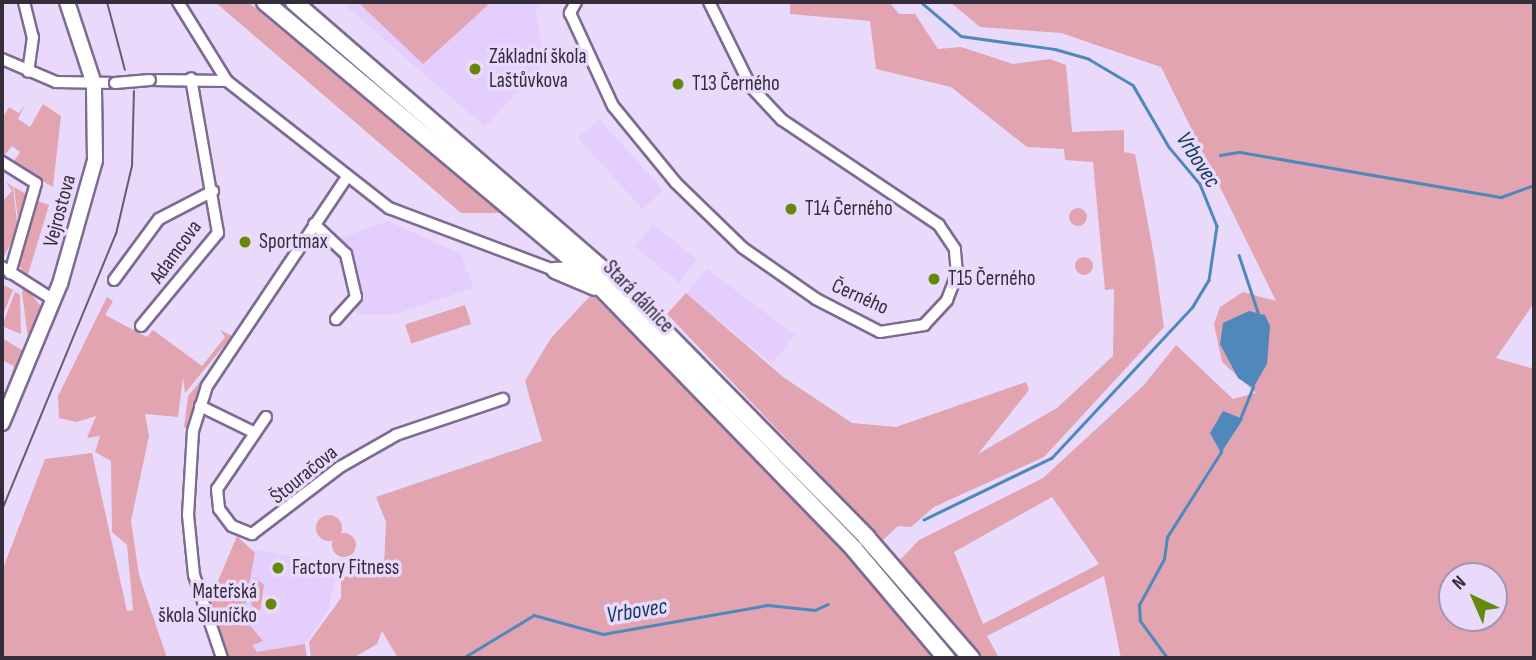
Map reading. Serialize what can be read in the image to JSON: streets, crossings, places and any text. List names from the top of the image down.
{
  "streets": {
    "main road": ["Stará dálnice"],
    "street": [
      "Vejrostova",
      "Adamcova",
      "Černého",
      "Štouračova"
    ]
  },
  "water": ["Vrbovec"],
  "places": [
    "Základní škola Laštůvkova",
    "T13 Černého",
    "T14 Černého",
    "Sportmax",
    "T15 Černého",
    "Factory Fitness",
    "Mateřská škola Sluníčko"
  ],
  "north": "top left"
}
